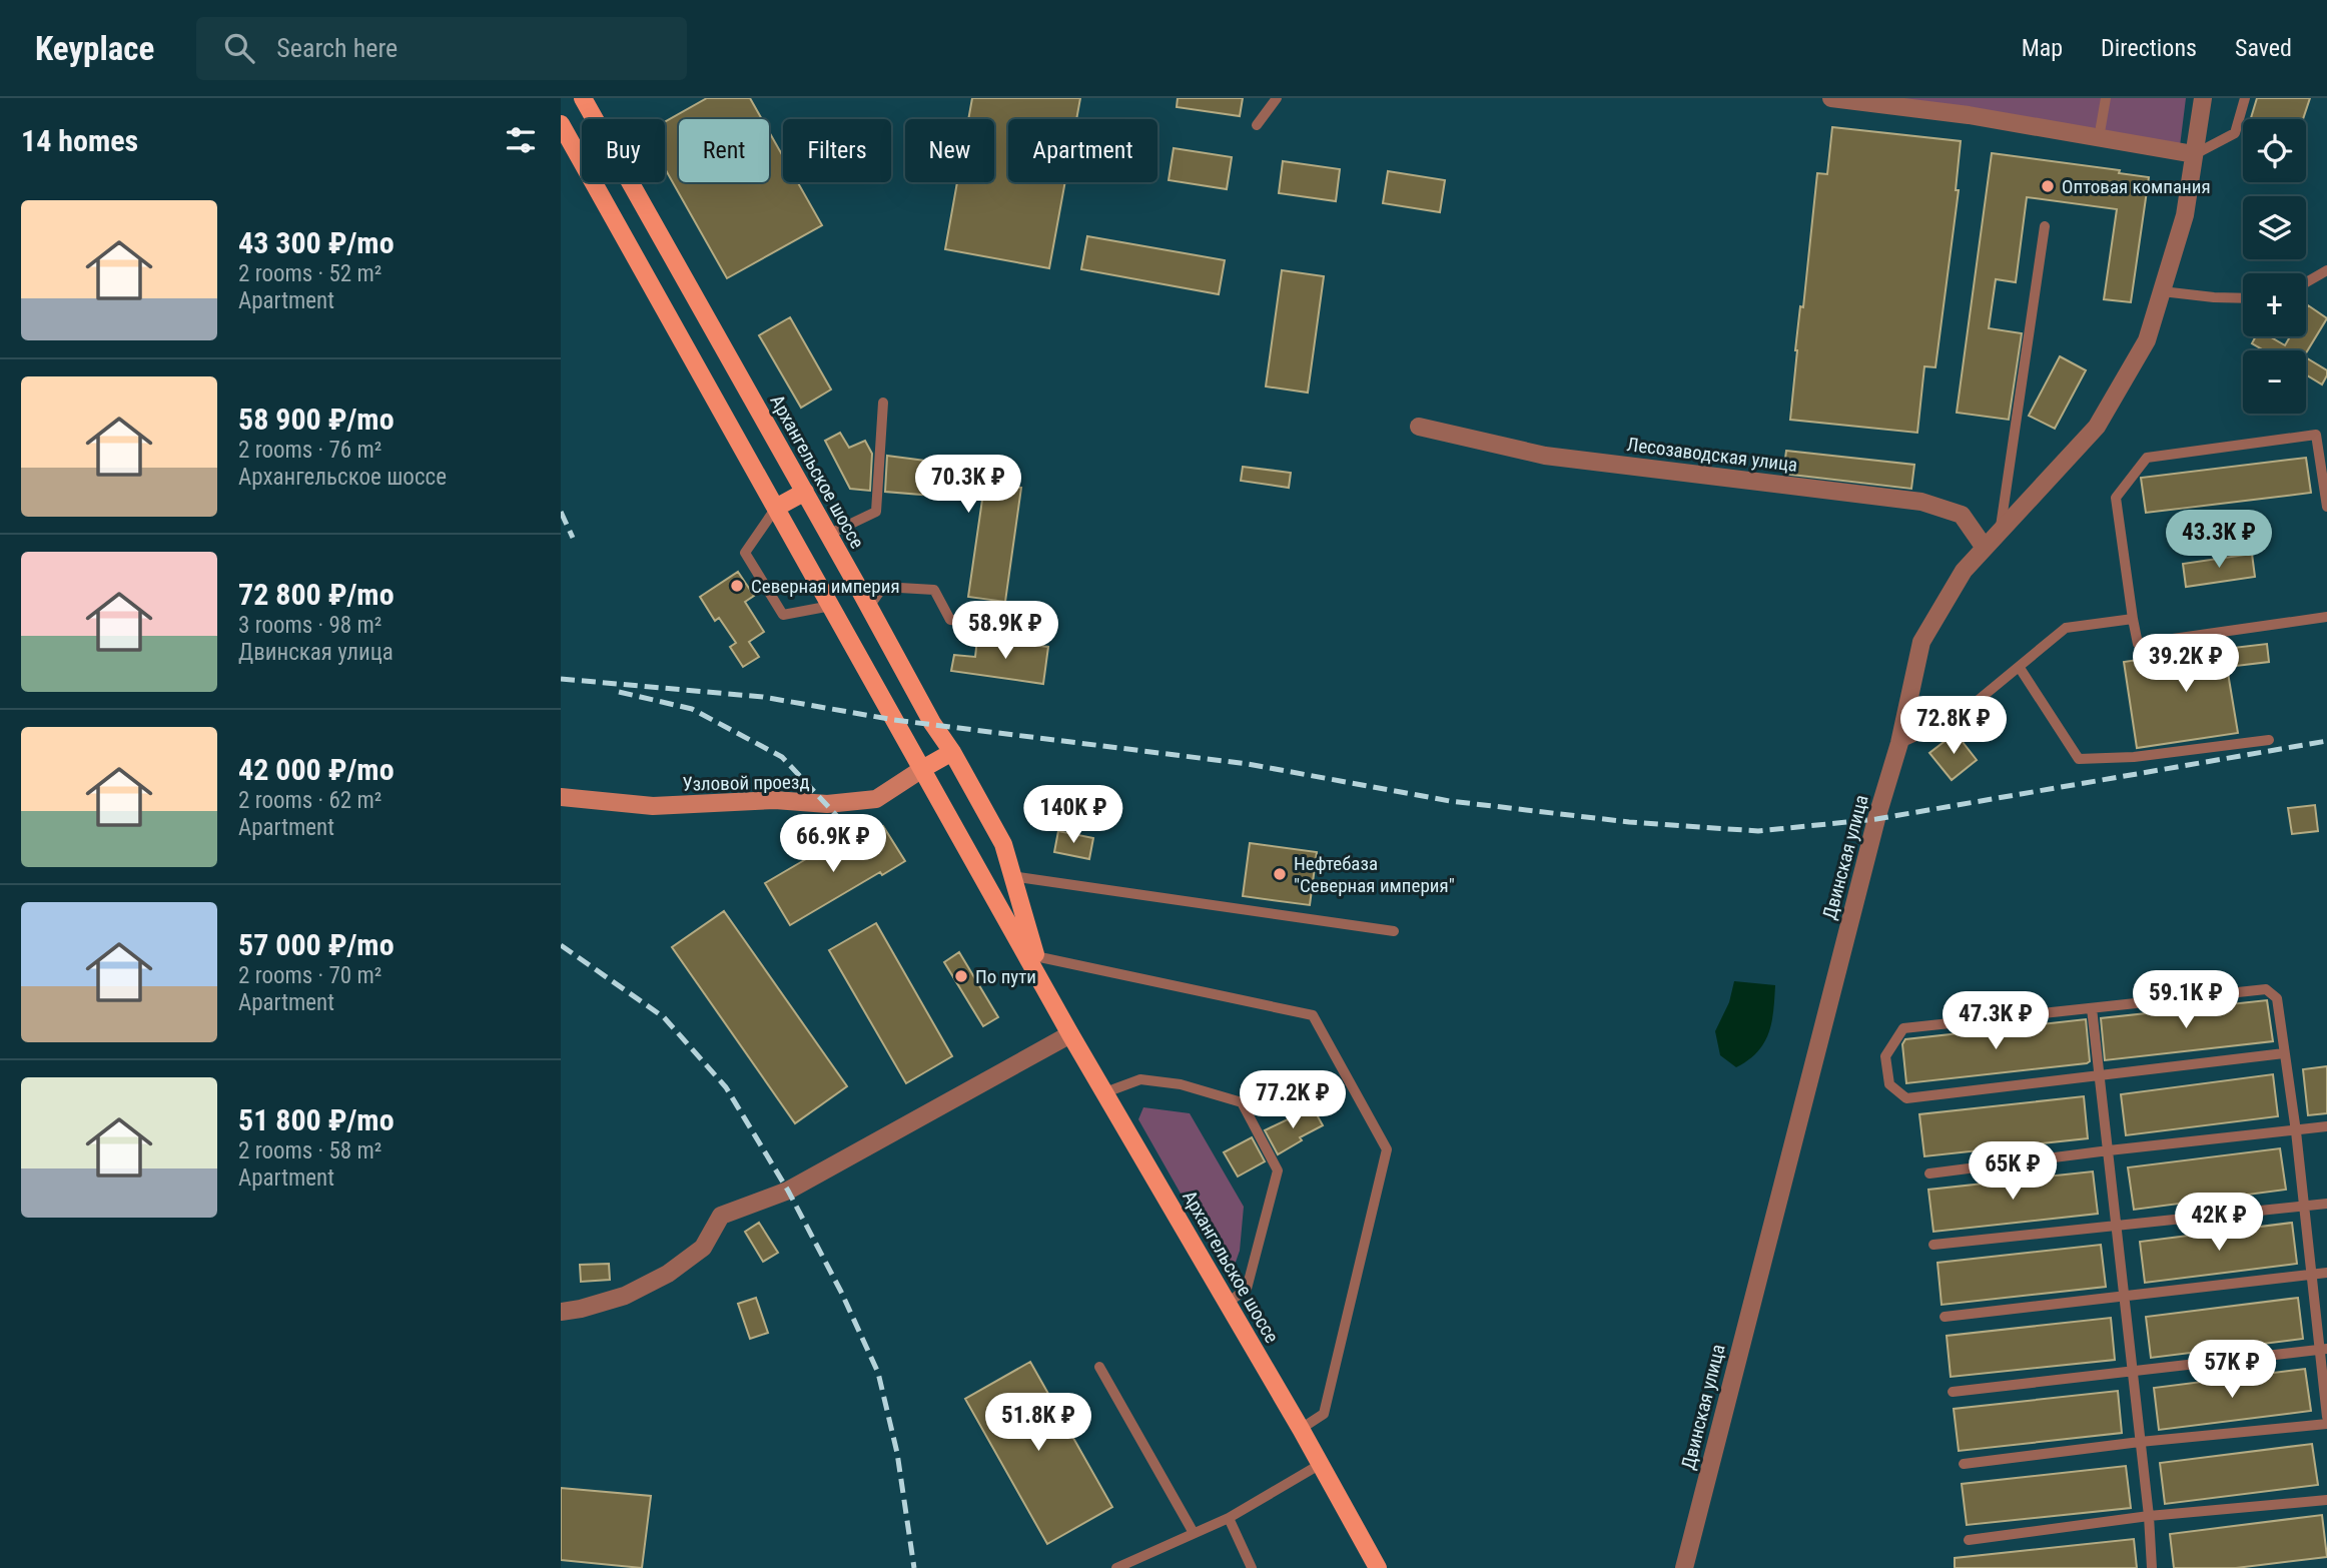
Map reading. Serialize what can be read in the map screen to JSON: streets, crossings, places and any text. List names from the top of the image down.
{
  "streets": {
    "main road": ["Архангельское шоссе"],
    "street": ["Лесозаводская улица", "Узловой проезд", "Двинская улица"]
  },
  "crossings": [
    ["Лесозаводская улица", "Двинская улица"],
    ["Архангельское шоссе", "Узловой проезд"]
  ],
  "places": [
    "Оптовая компания",
    "Северная империя",
    "Нефтебаза \"Северная империя\"",
    "По пути"
  ],
  "page": {
    "header": "Keyplace",
    "search": "Search here",
    "nav": ["Map", "Directions", "Saved"],
    "heading": "14 homes",
    "map_buttons": ["+", "−"],
    "chip": [
      "Buy",
      "Rent",
      "Filters",
      "New",
      "Apartment"
    ],
    "list": [
      {
        "name": "43 300 ₽/mo",
        "note": "2 rooms · 52 m² · Apartment"
      },
      {
        "name": "58 900 ₽/mo",
        "note": "2 rooms · 76 m² · Архангельское шоссе"
      },
      {
        "name": "72 800 ₽/mo",
        "note": "3 rooms · 98 m² · Двинская улица"
      },
      {
        "name": "42 000 ₽/mo",
        "note": "2 rooms · 62 m² · Apartment"
      },
      {
        "name": "57 000 ₽/mo",
        "note": "2 rooms · 70 m² · Apartment"
      },
      {
        "name": "51 800 ₽/mo",
        "note": "2 rooms · 58 m² · Apartment"
      }
    ],
    "price": [
      "70.3K ₽",
      "43.3K ₽",
      "58.9K ₽",
      "39.2K ₽",
      "72.8K ₽",
      "140K ₽",
      "66.9K ₽",
      "59.1K ₽",
      "47.3K ₽",
      "77.2K ₽",
      "65K ₽",
      "42K ₽",
      "57K ₽",
      "51.8K ₽"
    ]
  }
}
